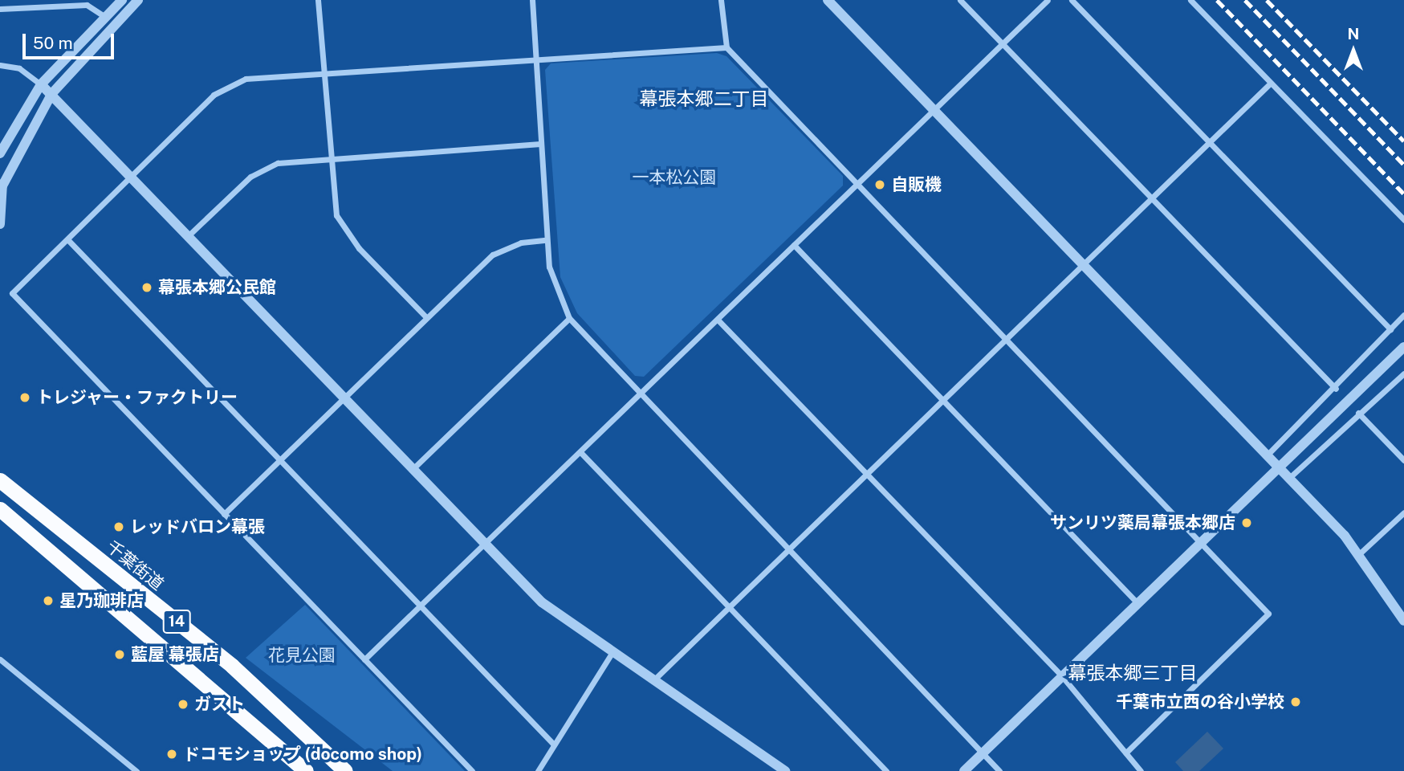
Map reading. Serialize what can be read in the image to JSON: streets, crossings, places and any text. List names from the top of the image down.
{
  "streets": {
    "highway": ["千葉街道", "14"]
  },
  "districts": ["幕張本郷二丁目", "幕張本郷三丁目"],
  "parks": ["一本松公園", "花見公園"],
  "places": [
    "自販機",
    "幕張本郷公民館",
    "トレジャー・ファクトリー",
    "サンリツ薬局幕張本郷店",
    "レッドバロン幕張",
    "星乃珈琲店",
    "藍屋 幕張店",
    "千葉市立西の谷小学校",
    "ガスト",
    "ドコモショップ (docomo shop)"
  ],
  "scale_bar": "50 m",
  "north": "top"
}
